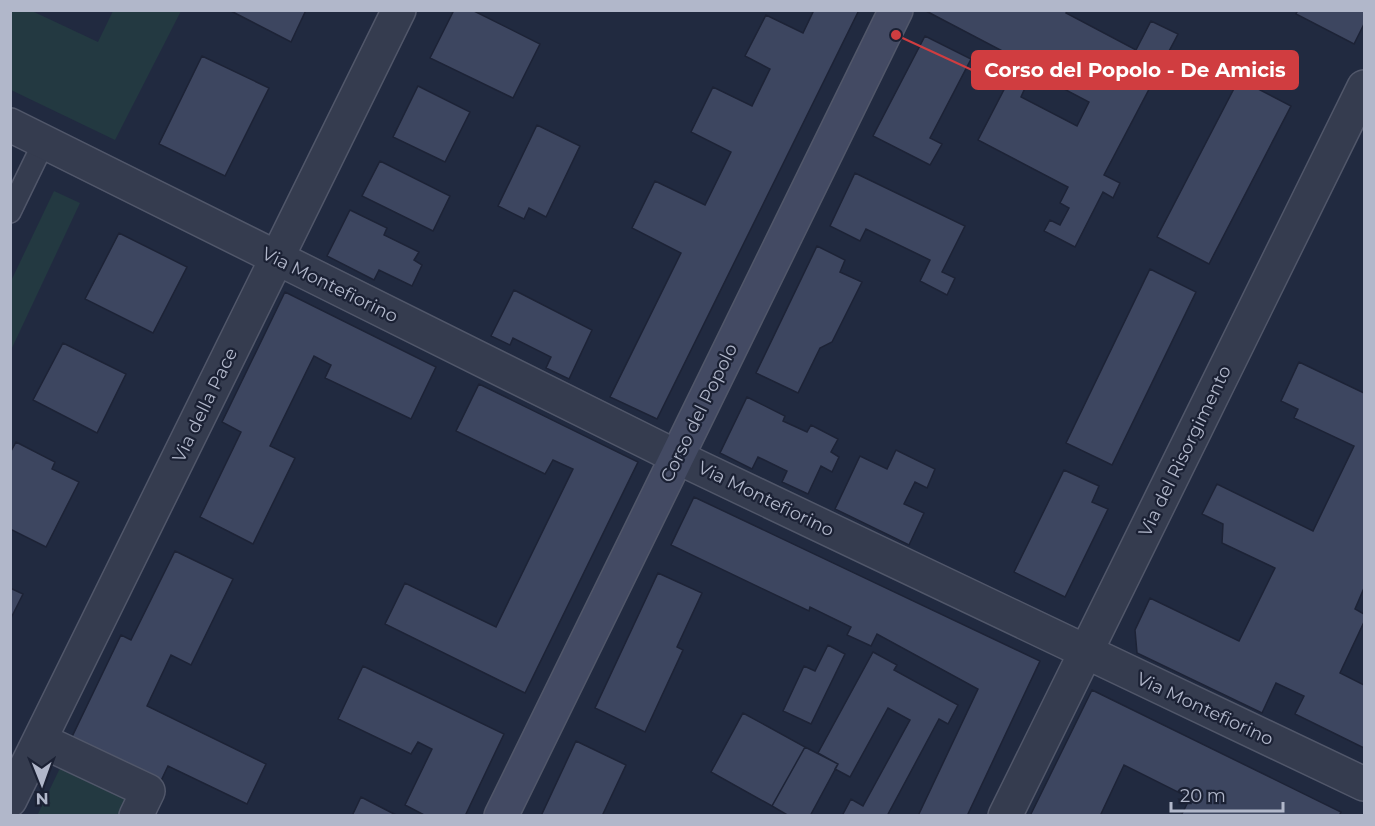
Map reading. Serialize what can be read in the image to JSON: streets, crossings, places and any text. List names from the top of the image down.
{
  "streets": {
    "street": [
      "Via Montefiorino",
      "Via della Pace",
      "Corso del Popolo",
      "Via del Risorgimento"
    ]
  },
  "crossings": [
    ["Via Montefiorino", "Via della Pace"],
    ["Via Montefiorino", "Corso del Popolo"],
    ["Via Montefiorino", "Via del Risorgimento"]
  ],
  "places": ["Corso del Popolo - De Amicis"],
  "scale_bar": "20 m",
  "north": "bottom"
}
